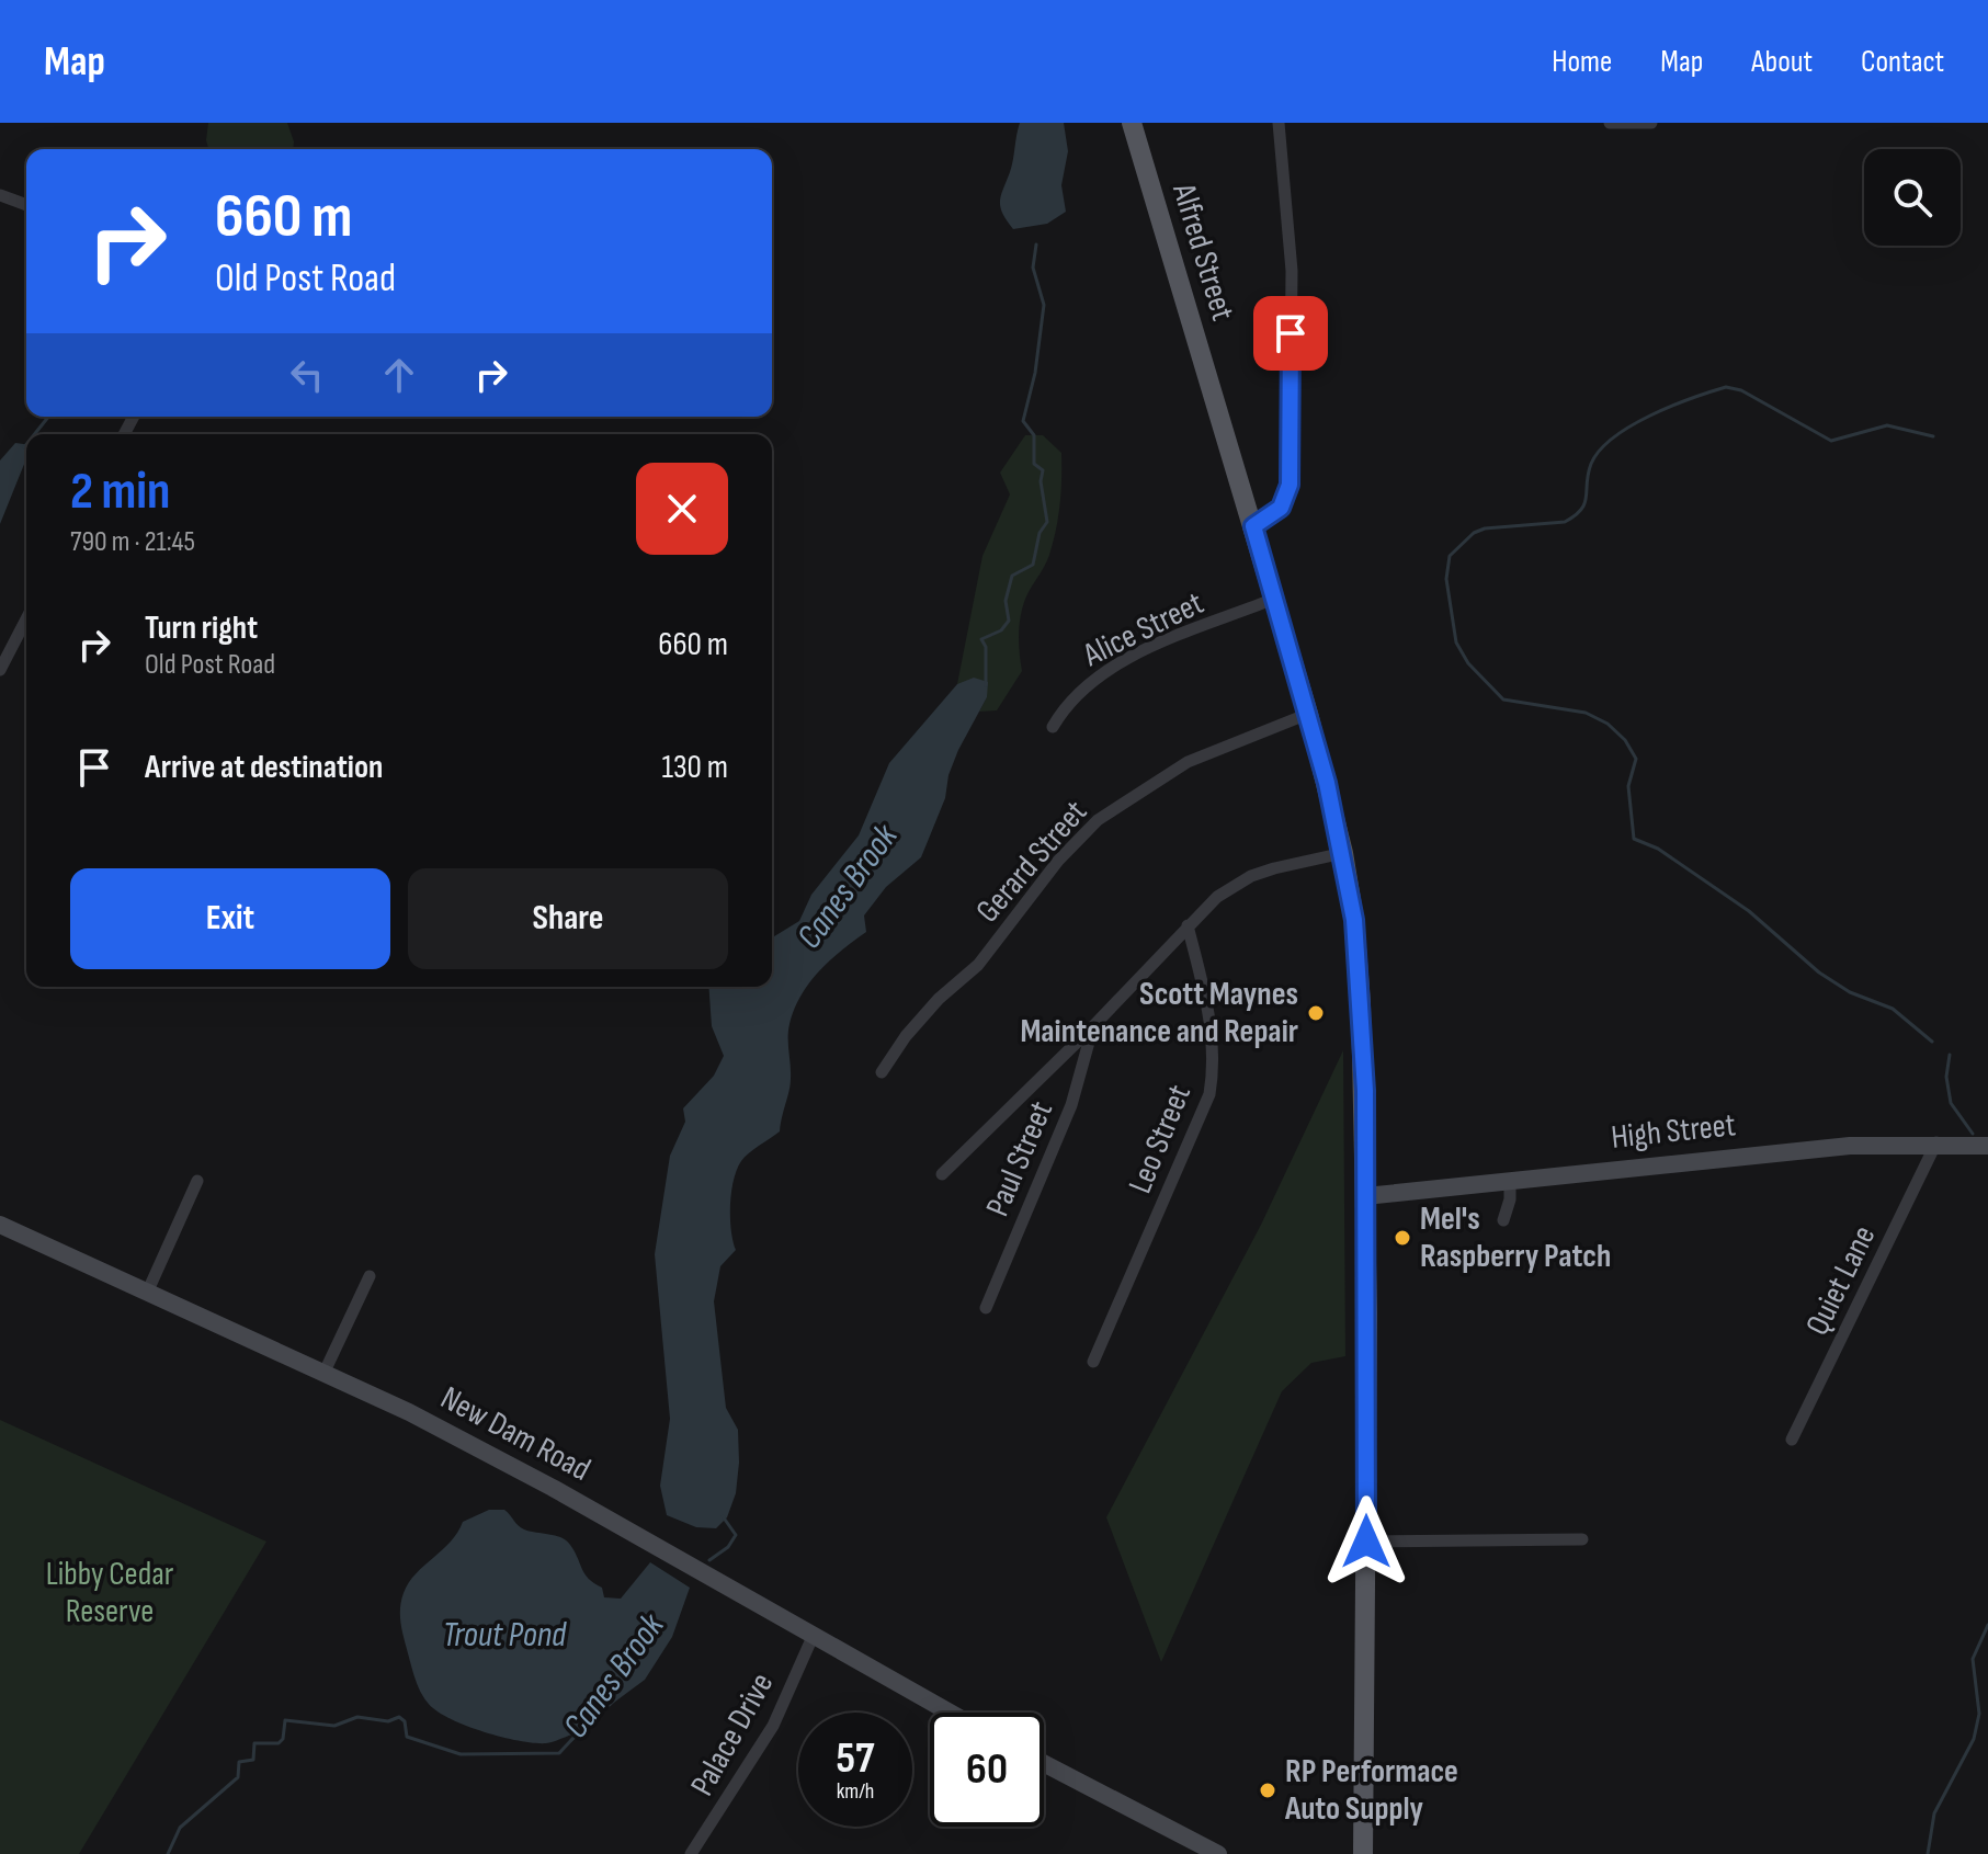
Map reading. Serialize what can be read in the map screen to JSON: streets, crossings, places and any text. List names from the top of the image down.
{
  "streets": {
    "main road": ["Alfred Street"],
    "street": [
      "Alice Street",
      "Gerard Street",
      "High Street",
      "Leo Street",
      "Paul Street",
      "Quiet Lane",
      "New Dam Road",
      "Palace Drive"
    ]
  },
  "crossings": [
    ["Alfred Street", "Alice Street"],
    ["Alfred Street", "Gerard Street"],
    ["Alfred Street", "High Street"],
    ["High Street", "Quiet Lane"],
    ["New Dam Road", "Palace Drive"]
  ],
  "water": ["Canes Brook", "Trout Pond"],
  "parks": ["Libby Cedar Reserve"],
  "places": ["Scott Maynes Maintenance and Repair", "Mel's Raspberry Patch", "RP Performace Auto Supply"],
  "page": {
    "header": "Map",
    "nav": [
      "Home",
      "Map",
      "About",
      "Contact"
    ],
    "turn": ["660 m", "Old Post Road"],
    "heading": ["2 min", "790 m · 21:45"],
    "list": [
      {
        "name": "Turn right",
        "note": "Old Post Road",
        "value": "660 m"
      },
      {
        "name": "Arrive at destination",
        "value": "130 m"
      }
    ],
    "buttons": ["Exit", "Share"],
    "speed": "57 km/h",
    "limit": "60"
  }
}
